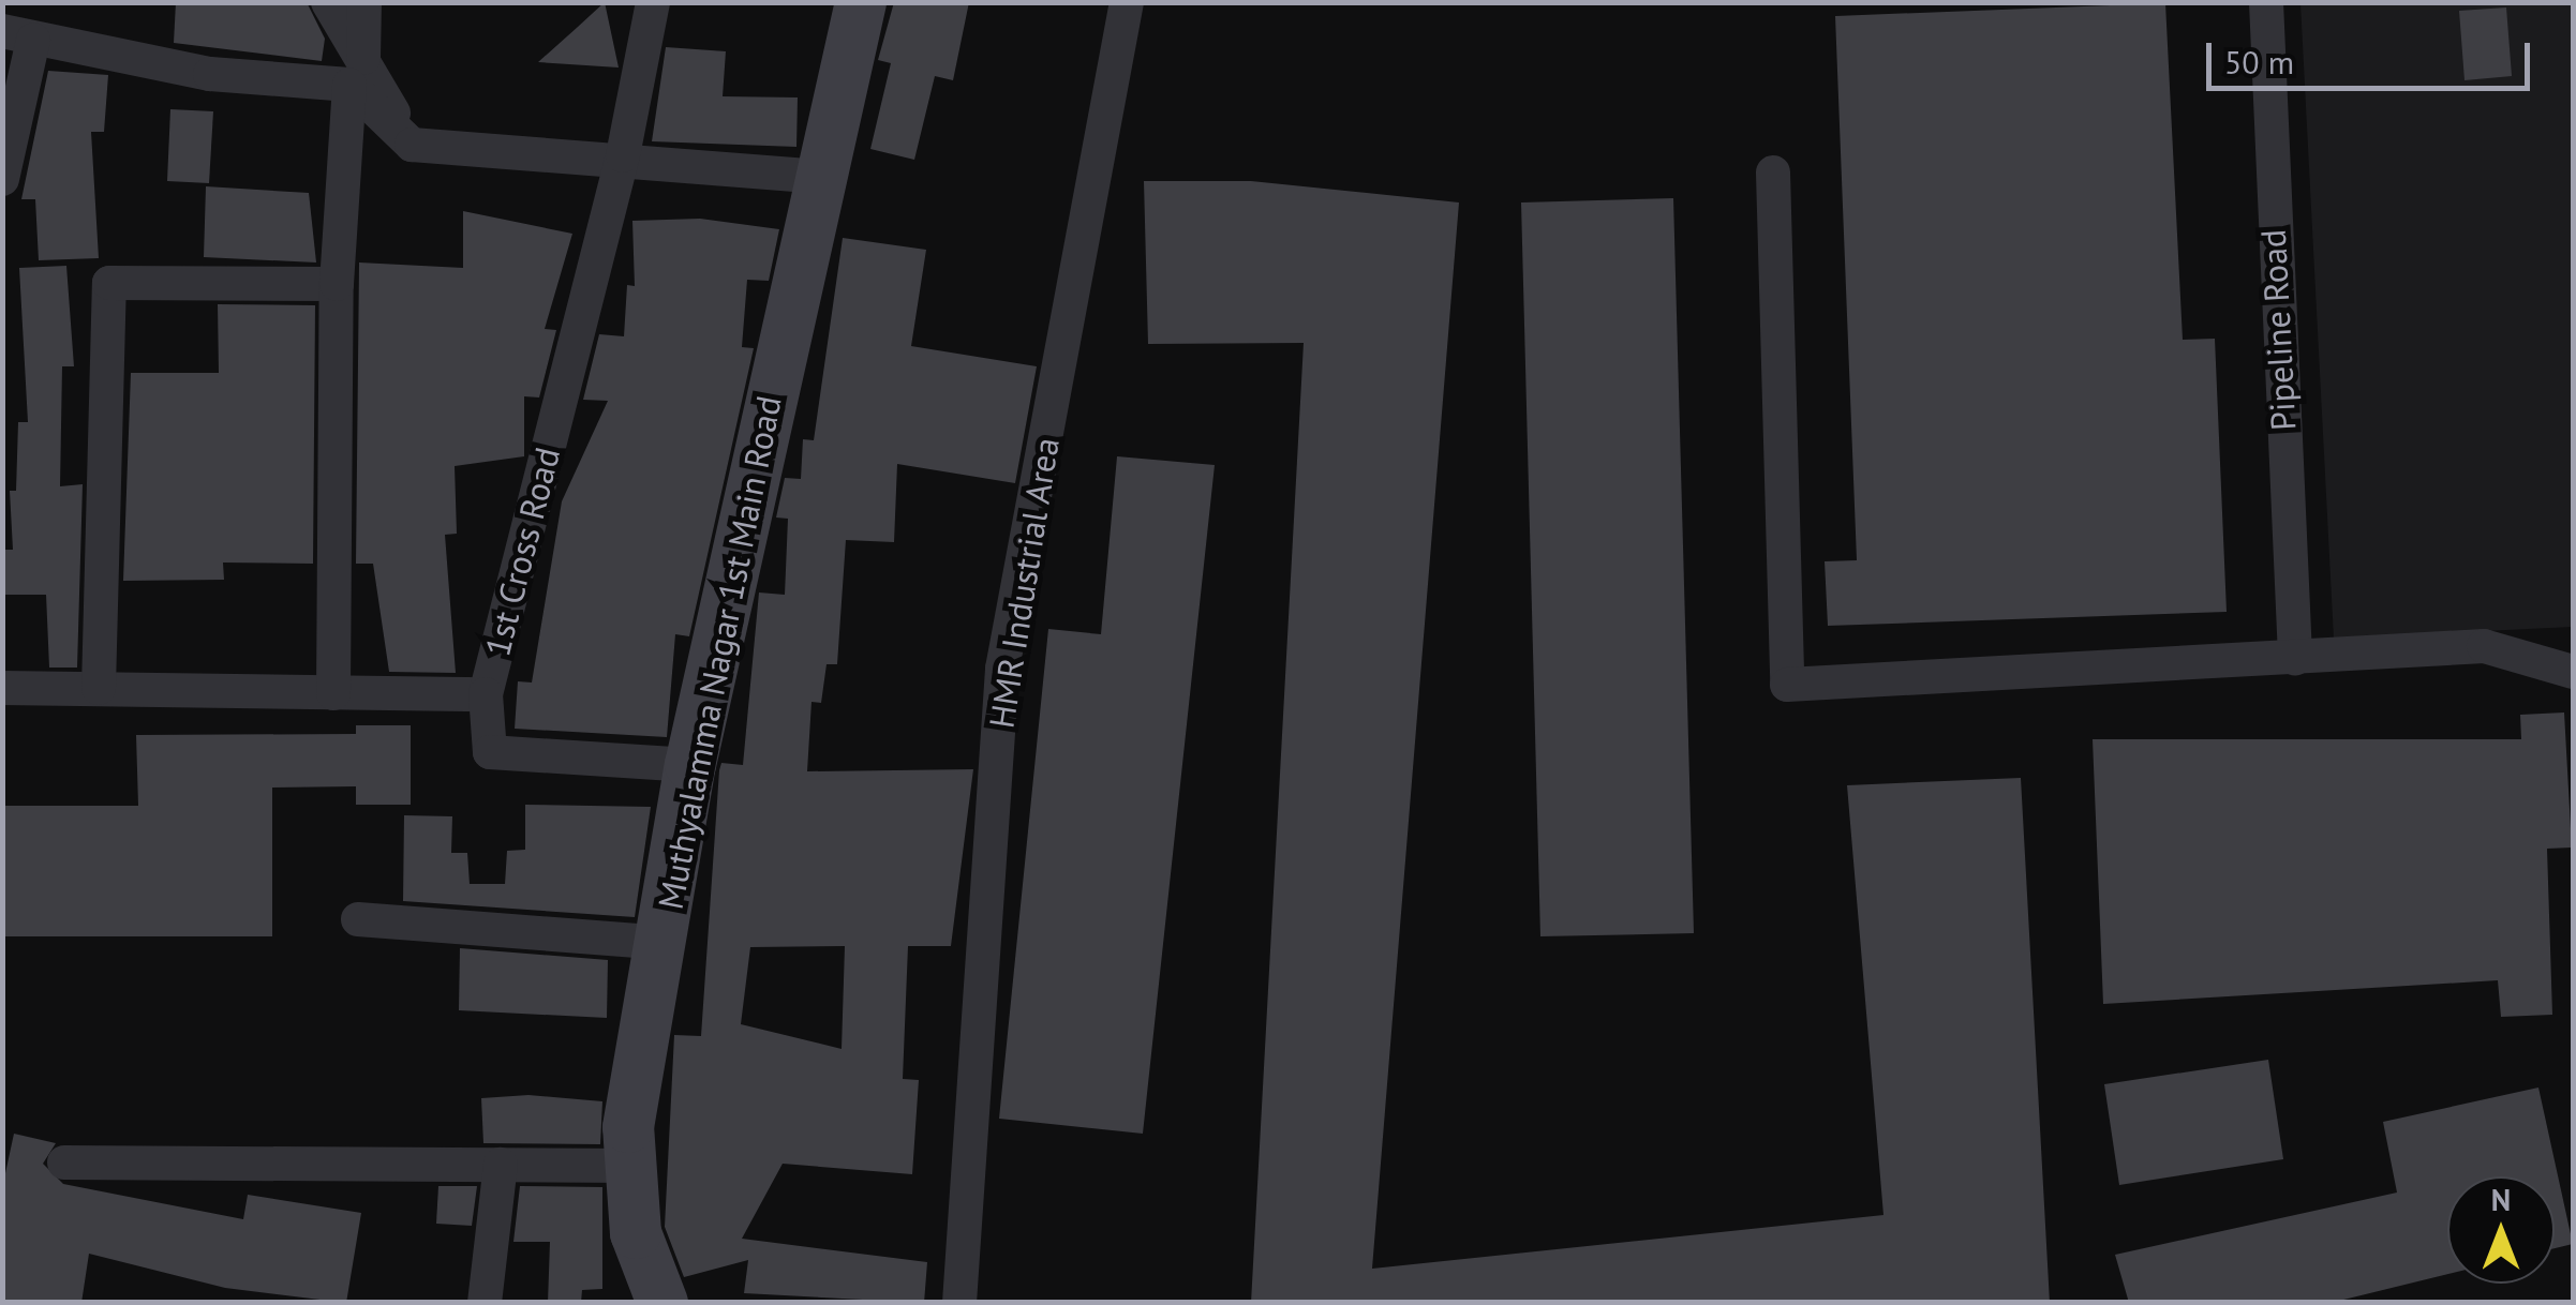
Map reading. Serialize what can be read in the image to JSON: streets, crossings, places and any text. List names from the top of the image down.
{
  "streets": {
    "street": [
      "Pipeline Road",
      "1st Cross Road",
      "HMR Industrial Area",
      "Muthyalamma Nagar 1st Main Road"
    ]
  },
  "scale_bar": "50 m",
  "north": "top"
}
